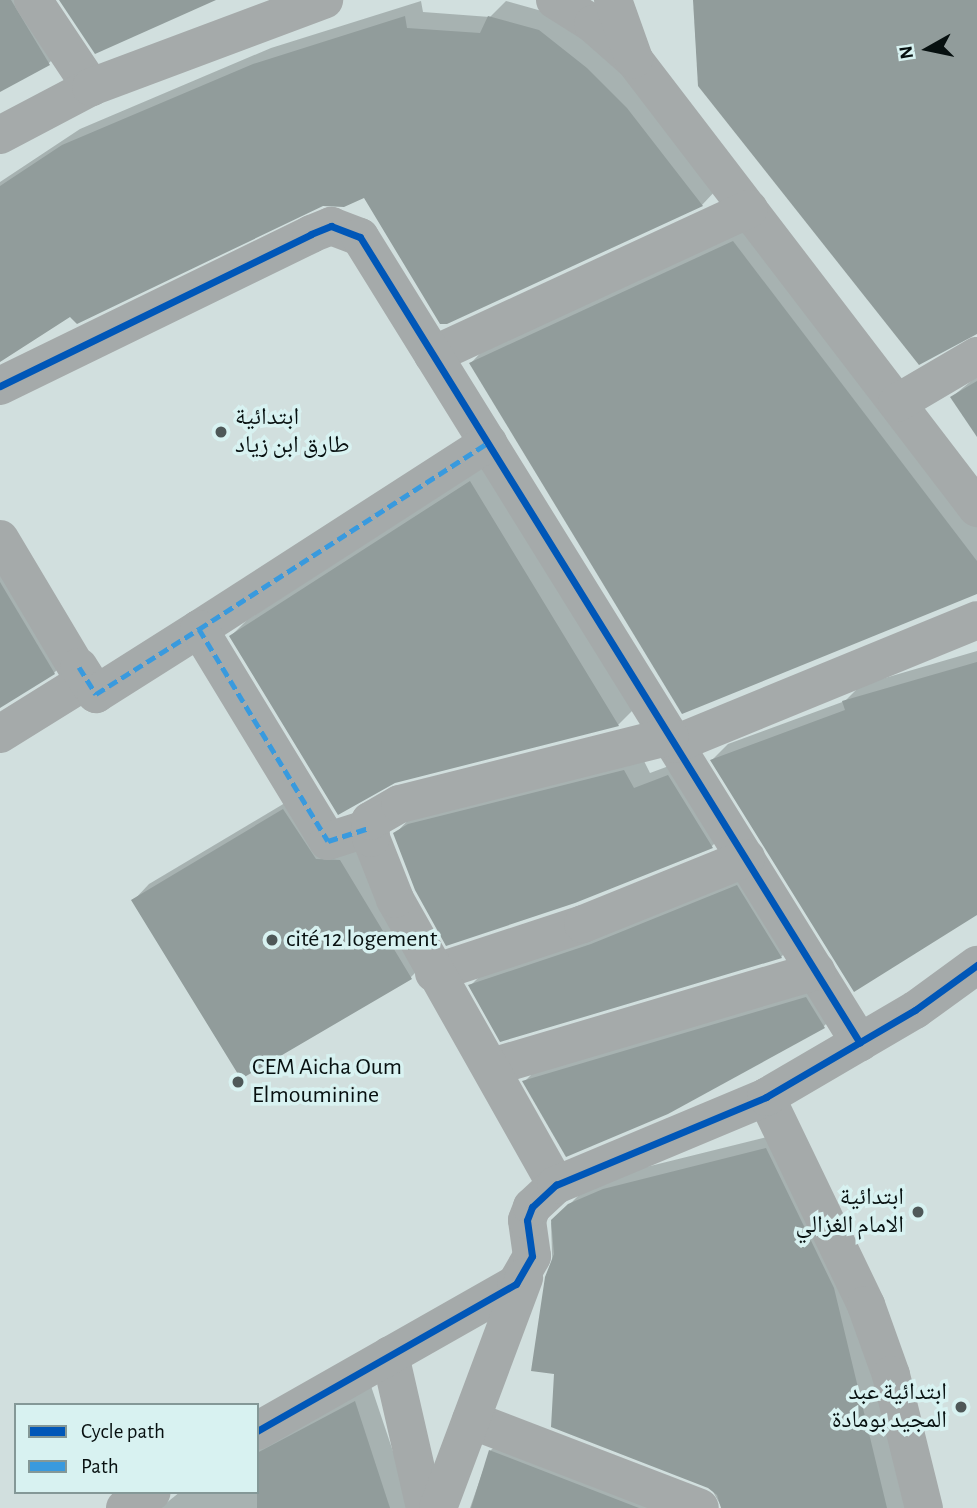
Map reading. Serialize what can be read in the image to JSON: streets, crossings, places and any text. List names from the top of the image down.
{
  "places": [
    "ابتدائية طارق ابن زياد",
    "cité 12 logement",
    "CEM Aicha Oum Elmouminine",
    "ابتدائية الامام الغزالي",
    "ابتدائية عبد المجيد بومادة"
  ],
  "legend": ["Cycle path", "Path"],
  "north": "left"
}
